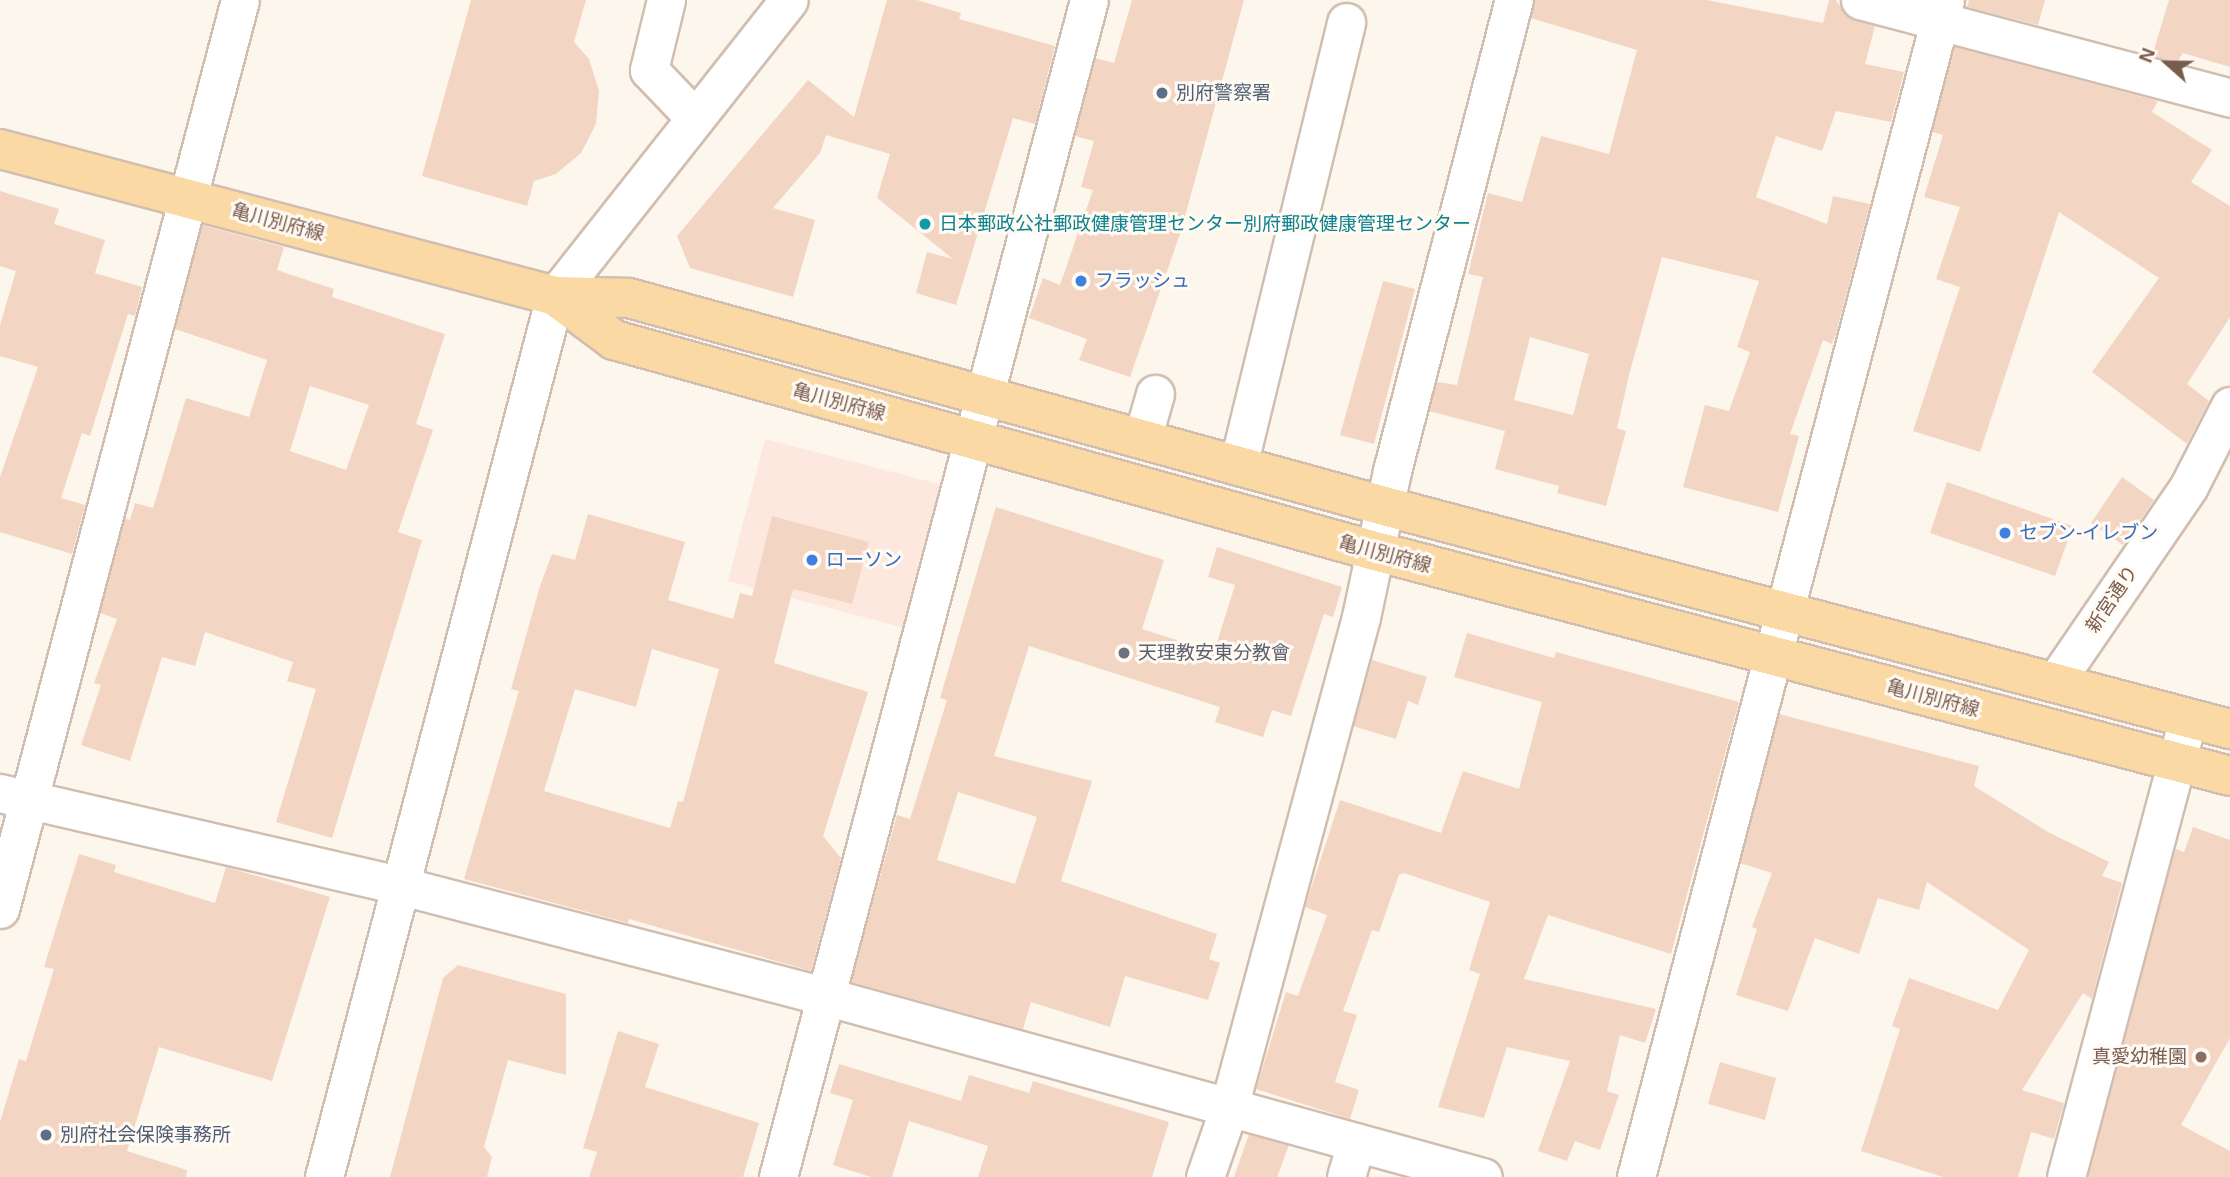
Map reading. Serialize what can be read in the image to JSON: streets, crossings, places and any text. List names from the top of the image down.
{
  "streets": {
    "main road": ["亀川別府線"],
    "street": ["新宮通り"]
  },
  "crossings": [
    ["亀川別府線", "新宮通り"]
  ],
  "places": [
    "別府警察署",
    "日本郵政公社郵政健康管理センター別府郵政健康管理センター",
    "フラッシュ",
    "セブン-イレブン",
    "ローソン",
    "天理教安東分教會",
    "真愛幼稚園",
    "別府社会保険事務所"
  ],
  "north": "left"
}
